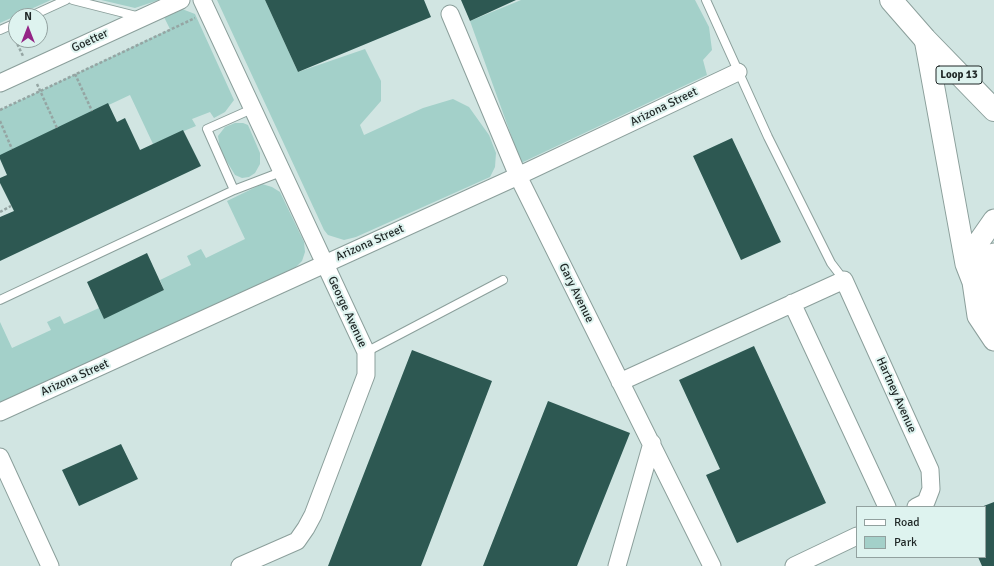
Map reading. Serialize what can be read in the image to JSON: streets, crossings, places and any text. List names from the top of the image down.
{
  "streets": {
    "main road": ["Loop 13"],
    "street": [
      "Goetter",
      "Arizona Street",
      "Gary Avenue",
      "George Avenue",
      "Hartney Avenue"
    ]
  },
  "crossings": [
    ["Arizona Street", "Gary Avenue"],
    ["Arizona Street", "George Avenue"]
  ],
  "legend": ["Road", "Park"],
  "north": "top"
}
